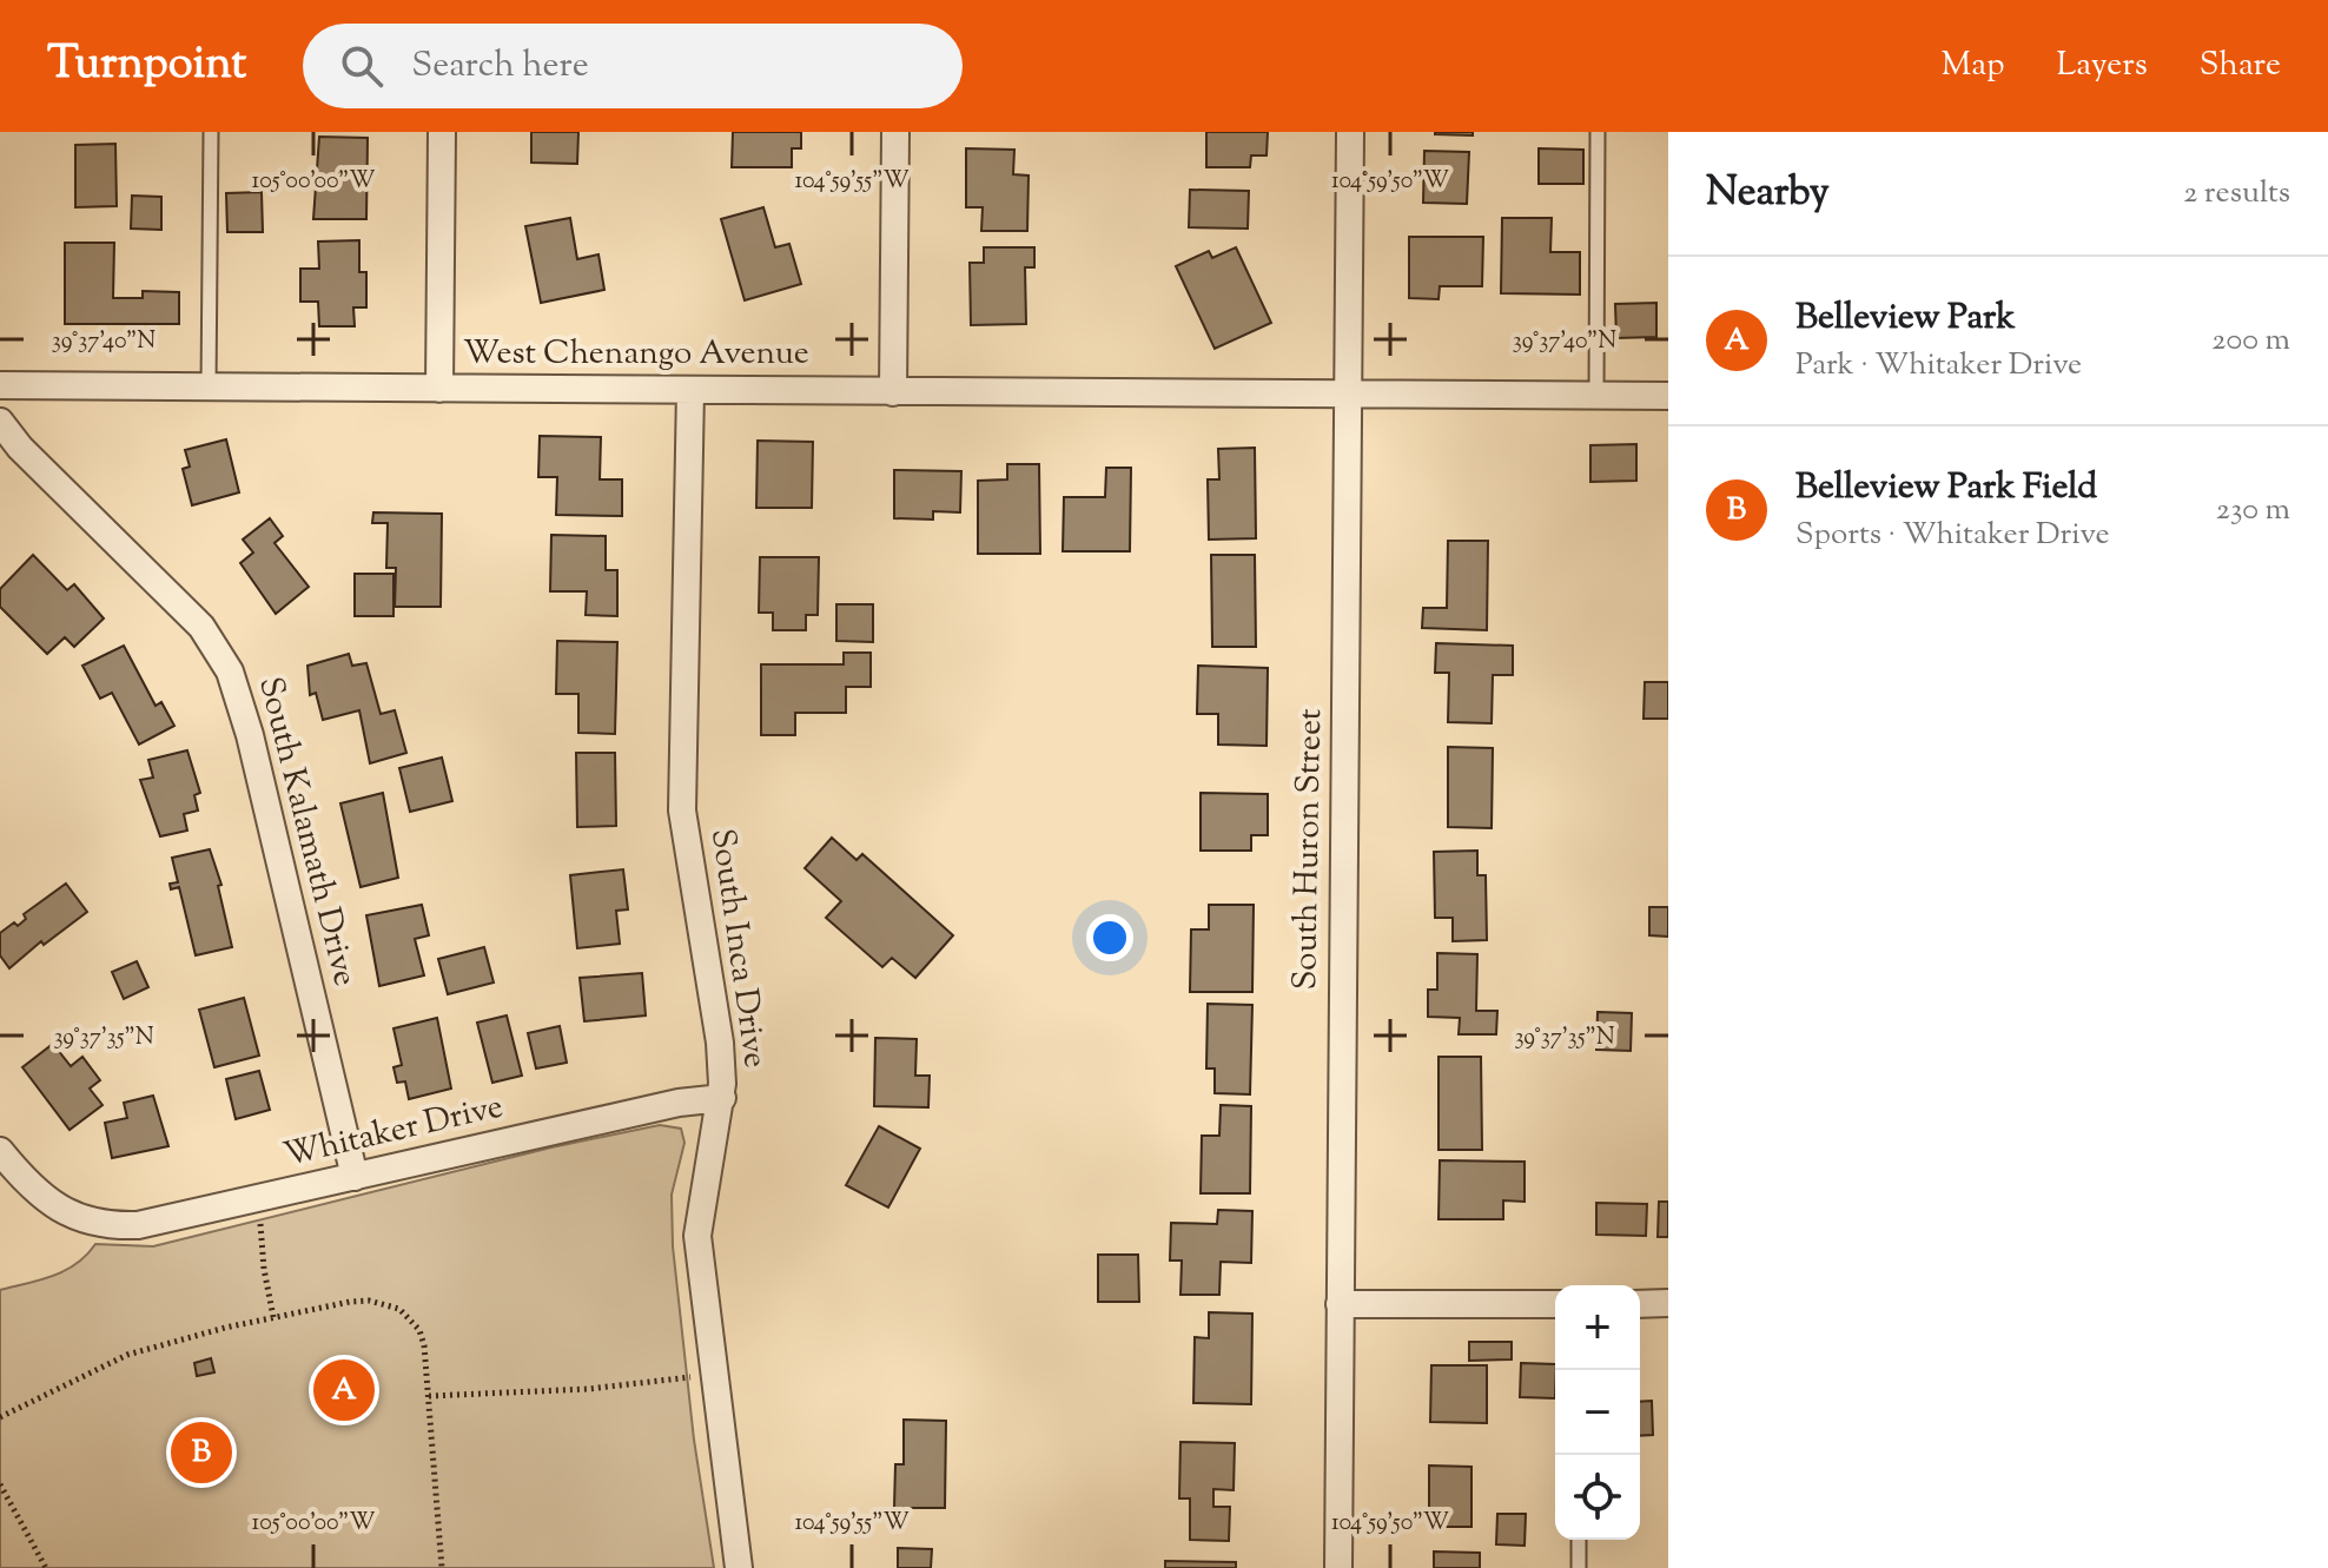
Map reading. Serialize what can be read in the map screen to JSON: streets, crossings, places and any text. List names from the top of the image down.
{
  "streets": {
    "street": [
      "West Chenango Avenue",
      "South Kalamath Drive",
      "South Huron Street",
      "South Inca Drive",
      "Whitaker Drive"
    ]
  },
  "crossings": [
    ["West Chenango Avenue", "South Huron Street"],
    ["West Chenango Avenue", "South Inca Drive"],
    ["South Kalamath Drive", "Whitaker Drive"],
    ["South Inca Drive", "Whitaker Drive"]
  ],
  "page": {
    "header": "Turnpoint",
    "search": "Search here",
    "nav": ["Map", "Layers", "Share"],
    "heading": ["Nearby", "2 results"],
    "list": [
      {
        "mark": "A",
        "name": "Belleview Park",
        "note": "Park · Whitaker Drive",
        "value": "200 m"
      },
      {
        "mark": "B",
        "name": "Belleview Park Field",
        "note": "Sports · Whitaker Drive",
        "value": "230 m"
      }
    ],
    "map_buttons": ["+", "−"],
    "pins": ["A", "B"]
  },
  "coordinates": [
    "105°00'00\"W",
    "104°59'55\"W",
    "104°59'50\"W",
    "39°37'40\"N",
    "39°37'35\"N"
  ]
}
